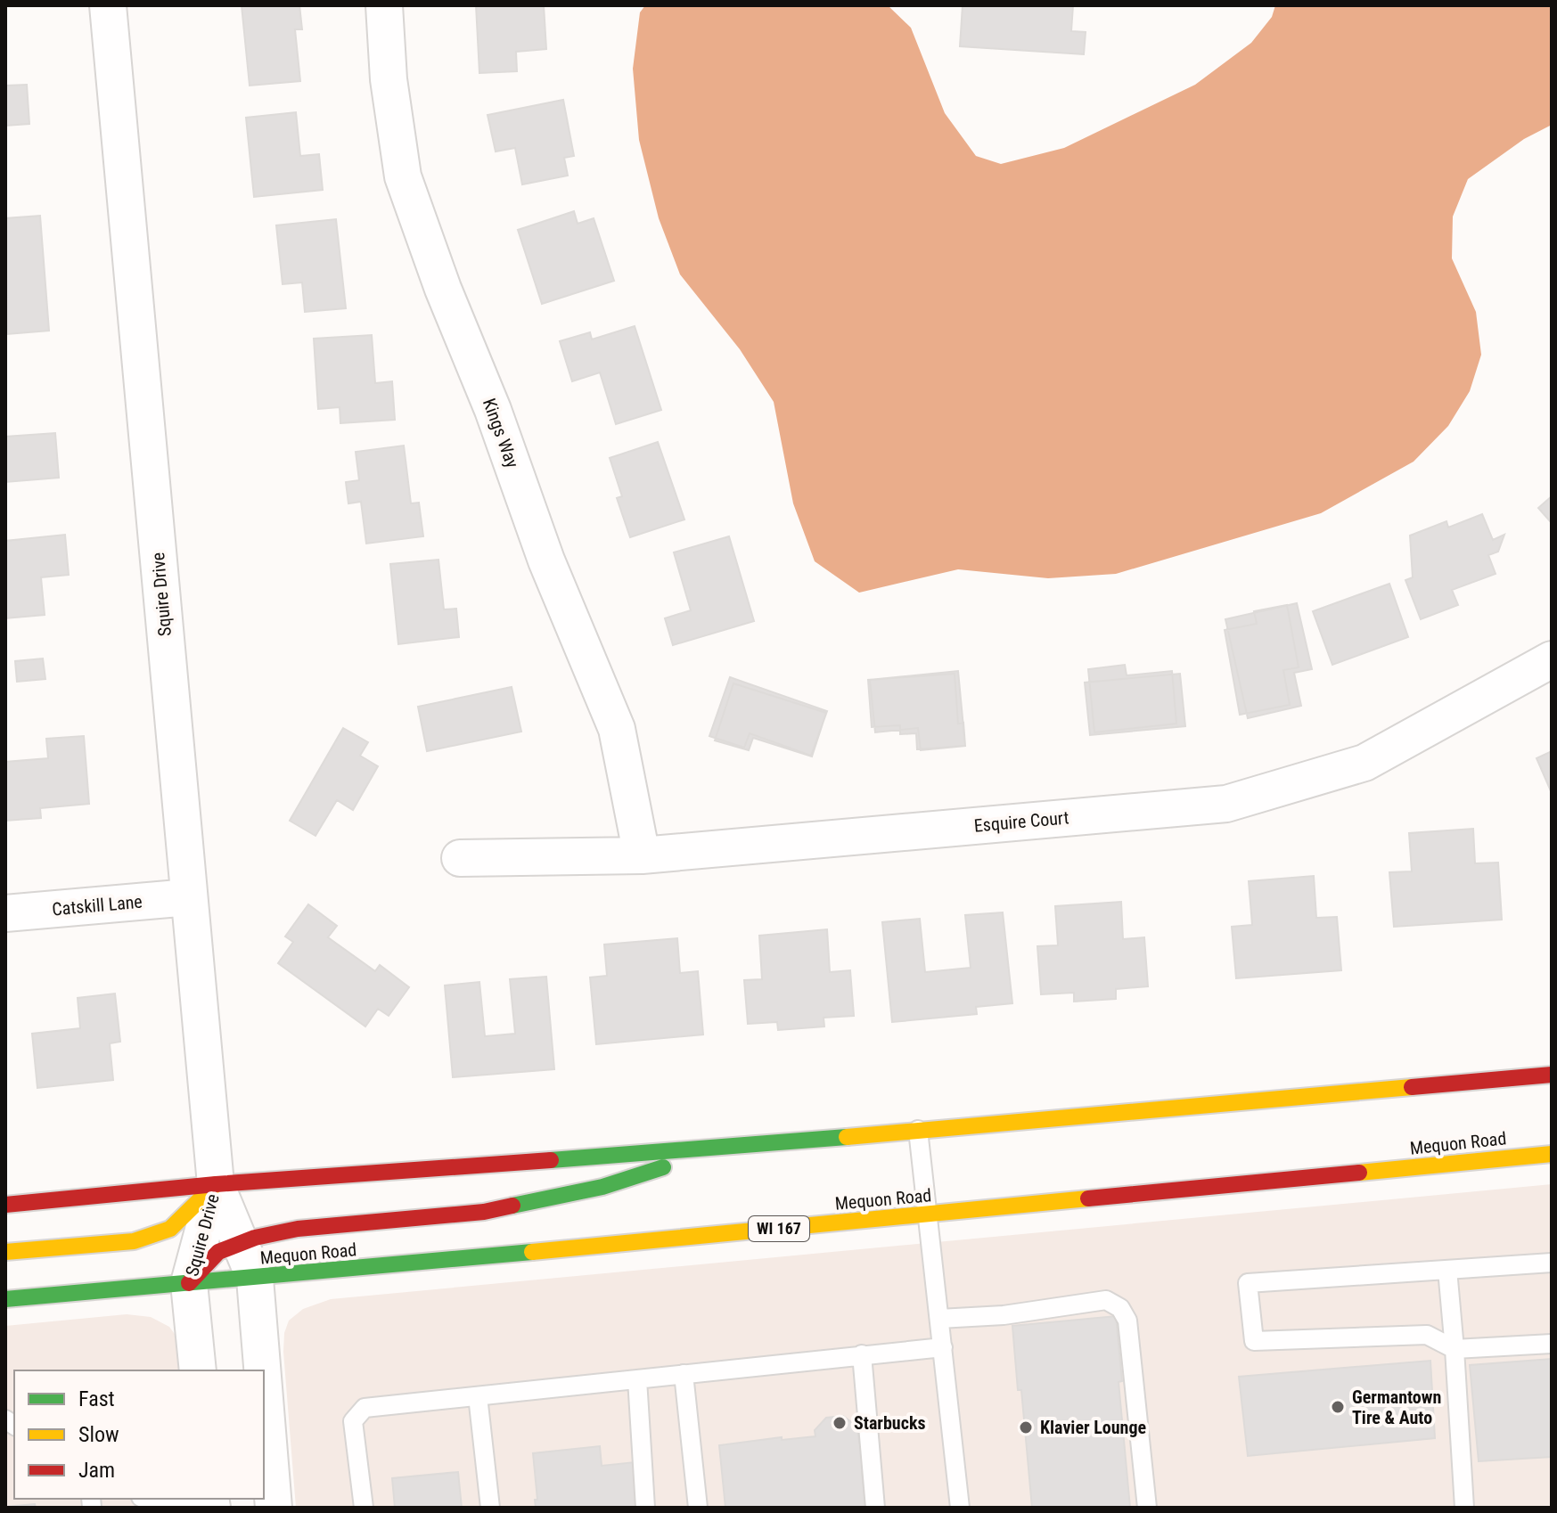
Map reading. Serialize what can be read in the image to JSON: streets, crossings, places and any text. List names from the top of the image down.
{
  "streets": {
    "main road": ["Mequon Road", "WI 167"],
    "street": [
      "Kings Way",
      "Squire Drive",
      "Esquire Court",
      "Catskill Lane"
    ]
  },
  "crossings": [
    ["Kings Way", "Esquire Court"],
    ["Squire Drive", "Catskill Lane"],
    ["Squire Drive", "Mequon Road"]
  ],
  "places": ["Germantown Tire & Auto", "Starbucks", "Klavier Lounge"],
  "legend": ["Fast", "Slow", "Jam"]
}
